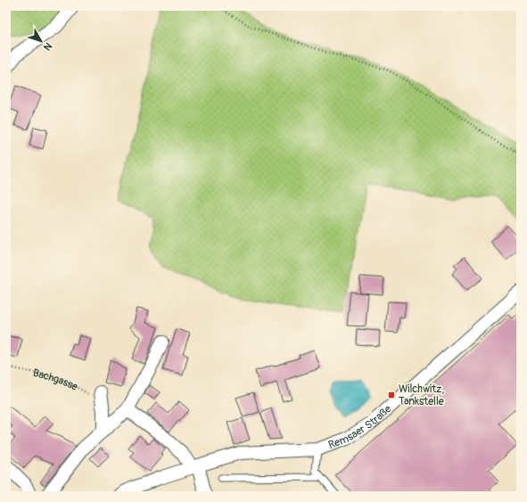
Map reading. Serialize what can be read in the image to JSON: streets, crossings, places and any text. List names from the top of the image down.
{
  "streets": {
    "street": ["Remsaer Straße"],
    "path": ["Bachgasse"]
  },
  "places": {
    "transit": ["Wilchwitz, Tankstelle"]
  },
  "north": "bottom right"
}
